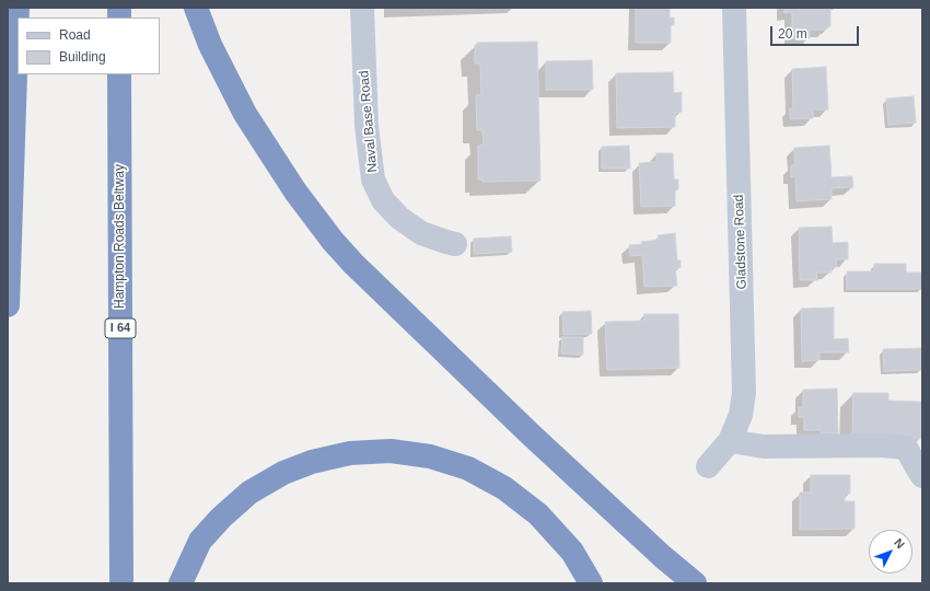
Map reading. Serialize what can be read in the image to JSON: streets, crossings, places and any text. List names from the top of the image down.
{
  "streets": {
    "highway": ["Hampton Roads Beltway", "I 64"],
    "street": ["Naval Base Road", "Gladstone Road"]
  },
  "legend": ["Road", "Building"],
  "scale_bar": "20 m",
  "north": "top right"
}
